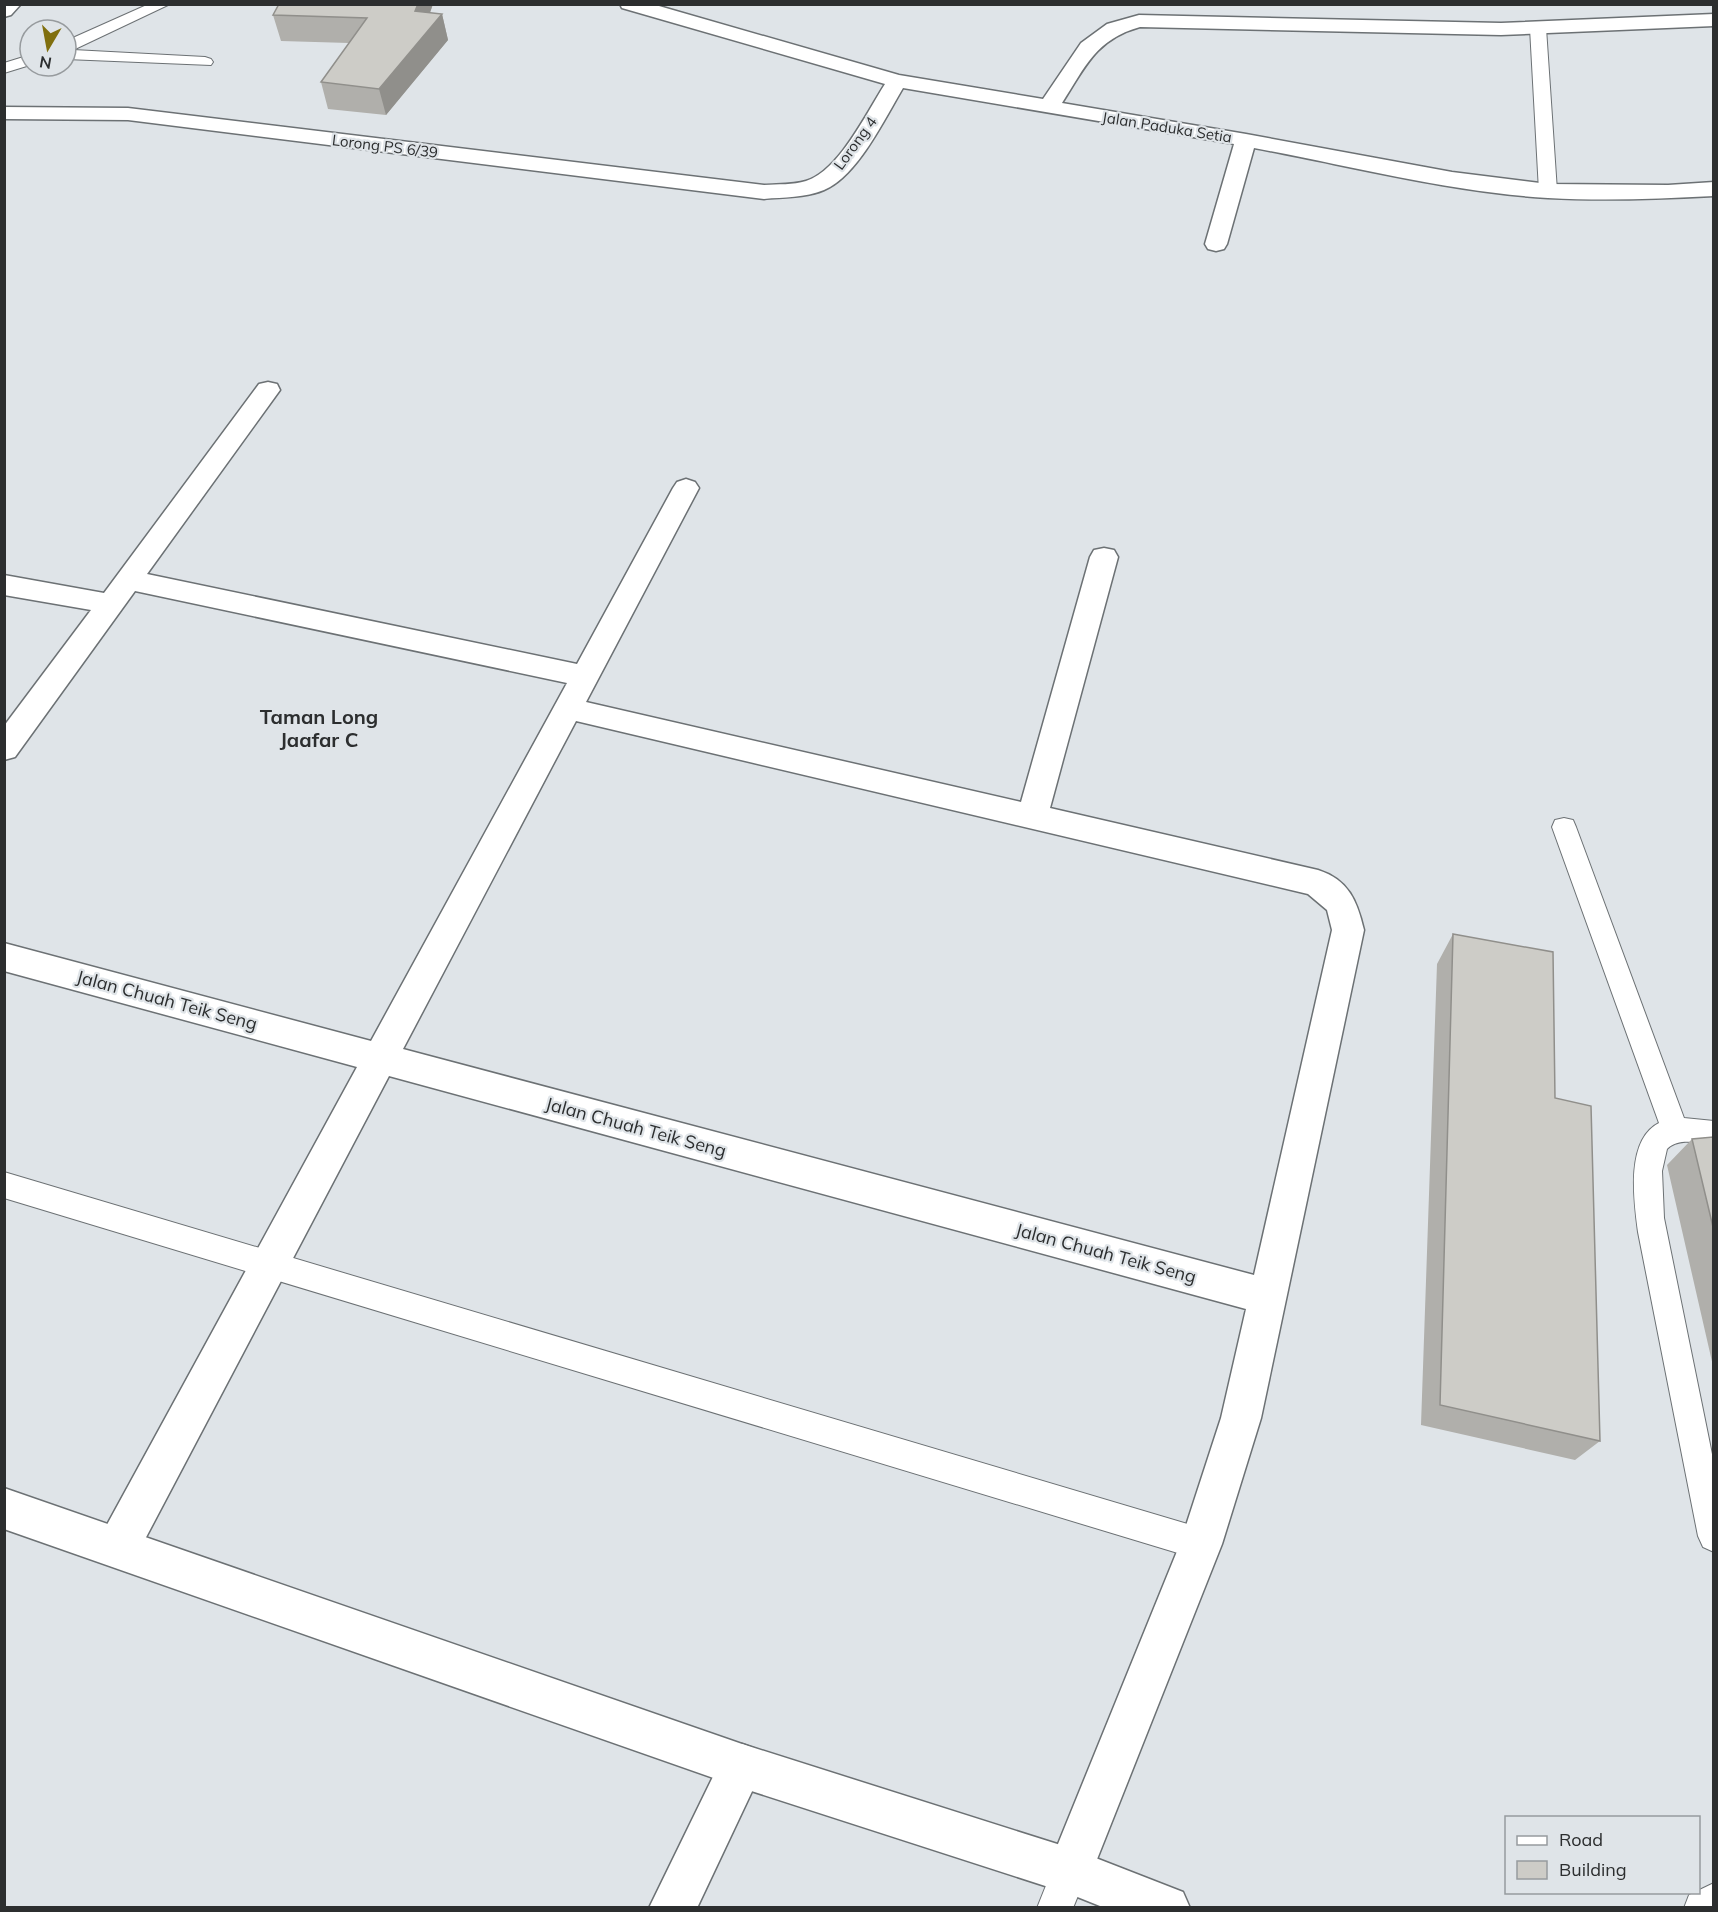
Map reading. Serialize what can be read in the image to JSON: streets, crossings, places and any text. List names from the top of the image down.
{
  "streets": {
    "street": [
      "Jalan Paduka Setia",
      "Lorong 4",
      "Lorong PS 6/39",
      "Jalan Chuah Teik Seng"
    ]
  },
  "crossings": [
    ["Jalan Paduka Setia", "Lorong 4"],
    ["Lorong 4", "Lorong PS 6/39"]
  ],
  "districts": ["Taman Long Jaafar C"],
  "legend": ["Road", "Building"],
  "north": "bottom"
}
